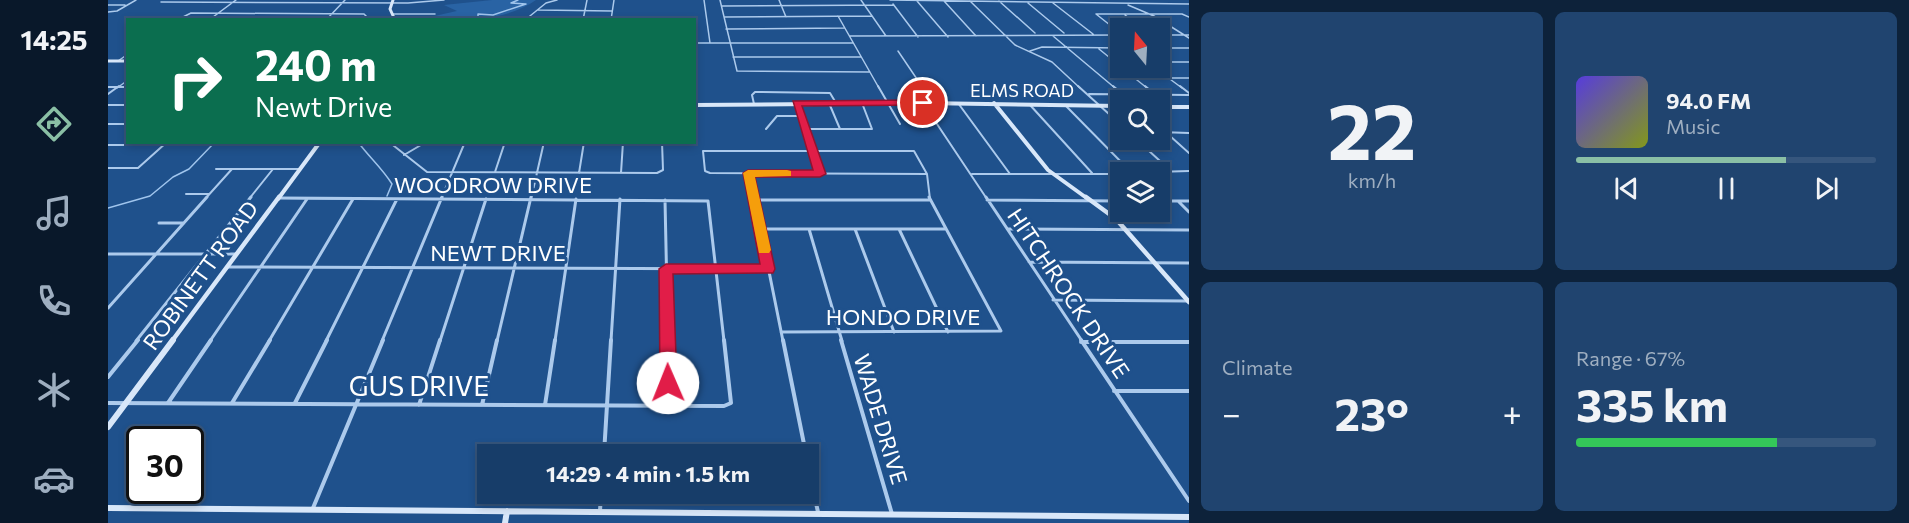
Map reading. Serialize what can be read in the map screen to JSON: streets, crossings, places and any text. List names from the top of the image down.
{
  "streets": {
    "main road": ["ELMS ROAD", "ROBINETT ROAD"],
    "street": [
      "WOODROW DRIVE",
      "NEWT DRIVE",
      "HITCHROCK DRIVE",
      "HONDO DRIVE",
      "GUS DRIVE",
      "WADE DRIVE"
    ]
  },
  "crossings": [
    ["ELMS ROAD", "HITCHROCK DRIVE"],
    ["WOODROW DRIVE", "NEWT DRIVE"],
    ["WOODROW DRIVE", "ROBINETT ROAD"],
    ["WOODROW DRIVE", "GUS DRIVE"],
    ["NEWT DRIVE", "ROBINETT ROAD"],
    ["NEWT DRIVE", "GUS DRIVE"],
    ["ROBINETT ROAD", "GUS DRIVE"],
    ["HONDO DRIVE", "WADE DRIVE"]
  ],
  "north": "top",
  "page": {
    "tabs": "14:25",
    "tile": [
      ["22", "km/h"],
      "Climate",
      ["Range · 67%", "335 km"]
    ],
    "turn": ["240 m", "Newt Drive"],
    "song": ["94.0 FM", "Music"],
    "heat": ["−", "23°", "+"],
    "limit": "30",
    "trip": "14:29 · 4 min · 1.5 km"
  }
}
